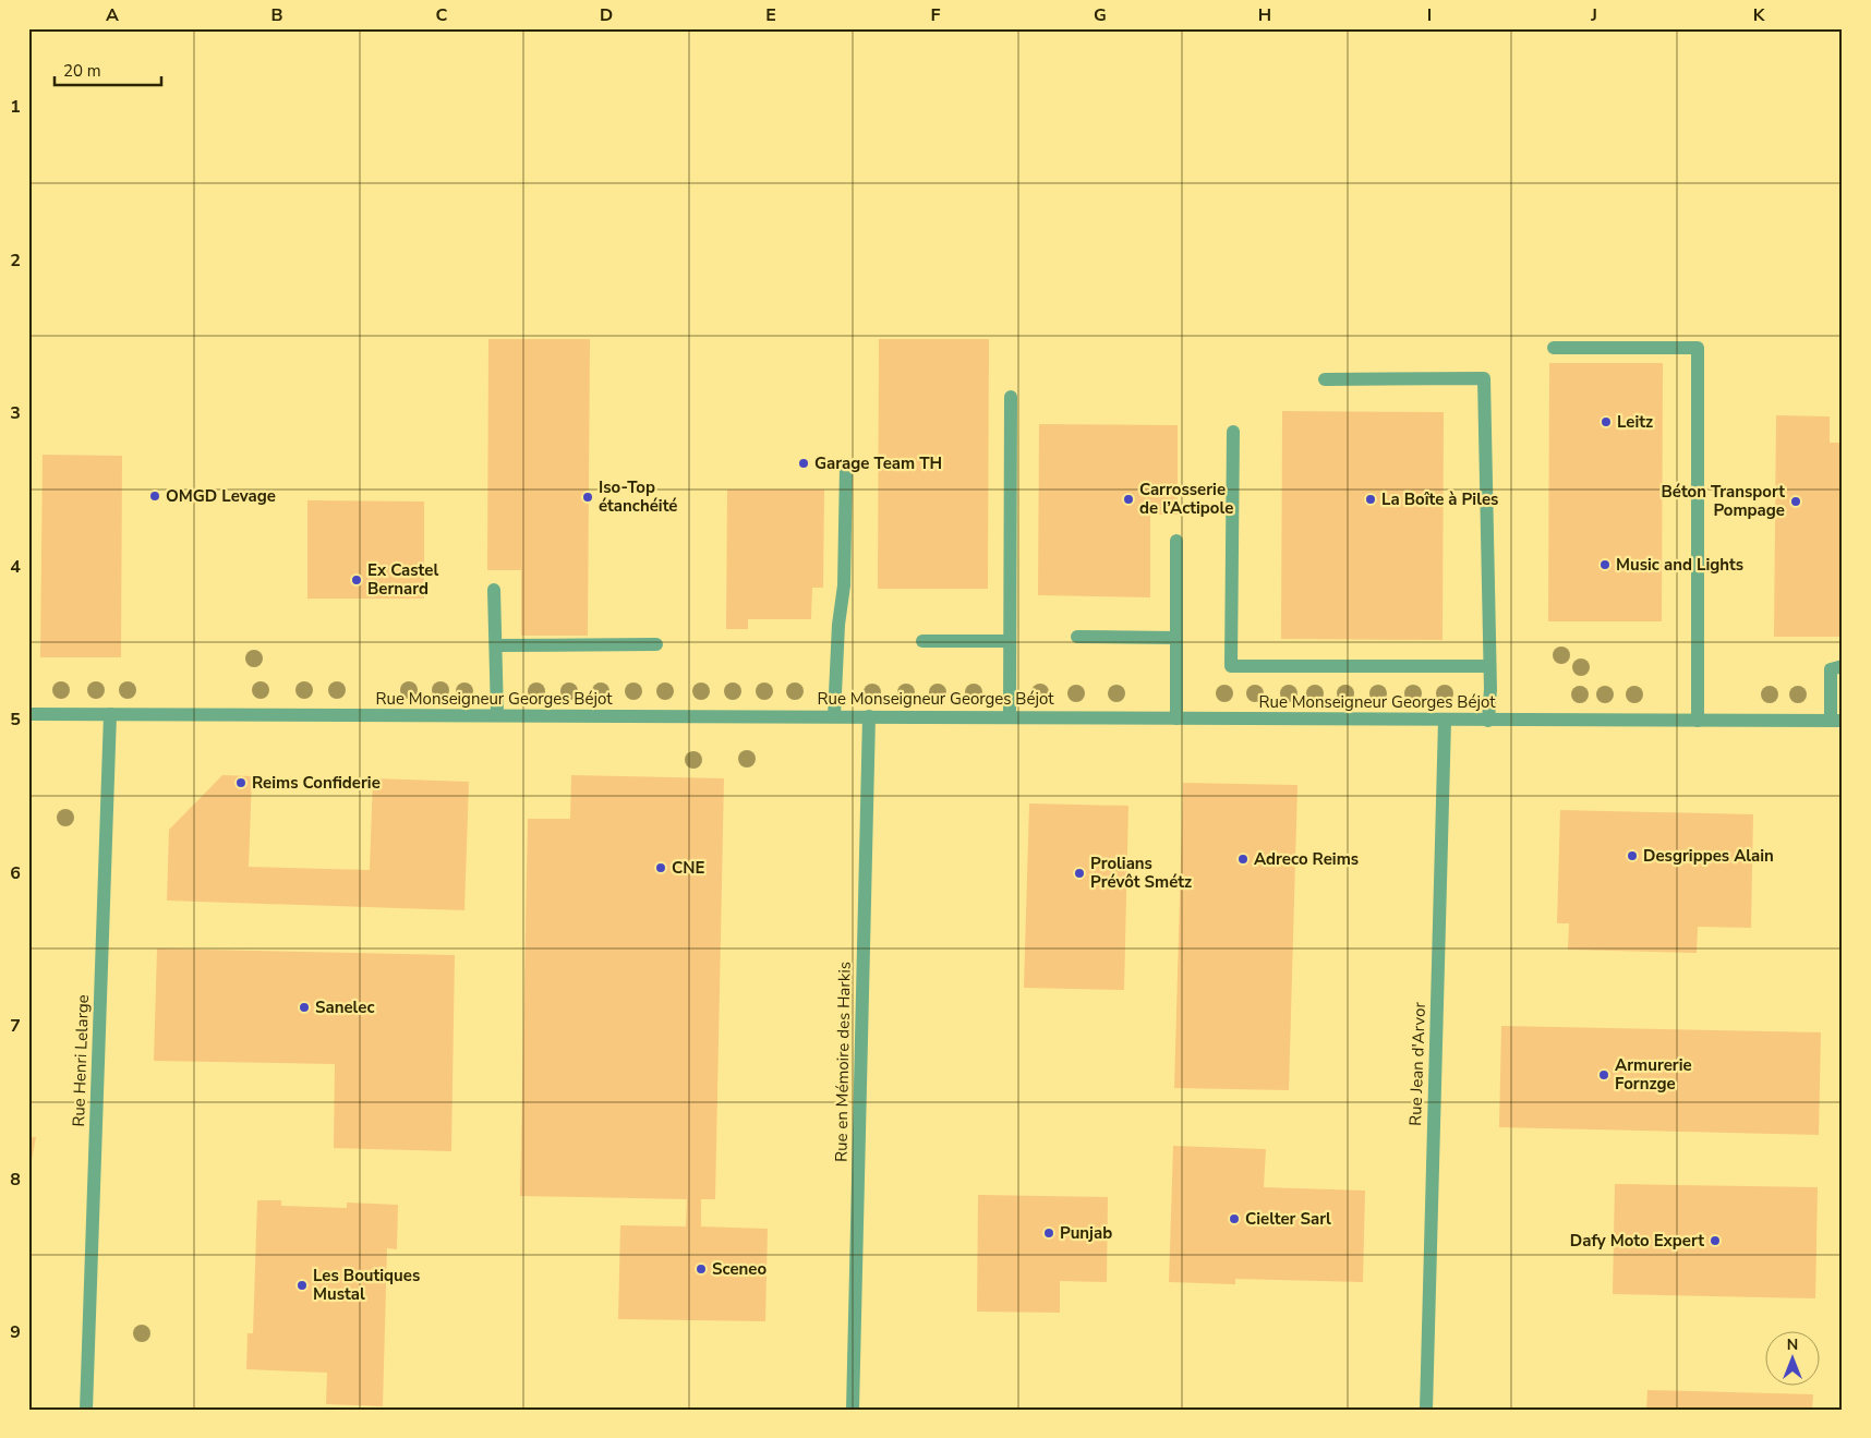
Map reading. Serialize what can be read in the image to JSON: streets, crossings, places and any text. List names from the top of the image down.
{
  "streets": {
    "street": [
      "Rue Monseigneur Georges Béjot",
      "Rue Henri Lelarge",
      "Rue en Mémoire des Harkis",
      "Rue Jean d'Arvor"
    ]
  },
  "crossings": [
    ["Rue Monseigneur Georges Béjot", "Rue Henri Lelarge"],
    ["Rue Monseigneur Georges Béjot", "Rue en Mémoire des Harkis"],
    ["Rue Monseigneur Georges Béjot", "Rue Jean d'Arvor"]
  ],
  "places": [
    "Leitz",
    "Garage Team TH",
    "OMGD Levage",
    "Iso-Top étanchéité",
    "Carrosserie de l’Actipole",
    "La Boîte à Piles",
    "Béton Transport Pompage",
    "Music and Lights",
    "Ex Castel Bernard",
    "Reims Confiderie",
    "Desgrippes Alain",
    "Adreco Reims",
    "CNE",
    "Prolians Prévôt Smétz",
    "Sanelec",
    "Armurerie Fornzge",
    "Cielter Sarl",
    "Punjab",
    "Dafy Moto Expert",
    "Sceneo",
    "Les Boutiques Mustal"
  ],
  "scale_bar": "20 m",
  "north": "top",
  "grid": {
    "columns": [
      "A",
      "B",
      "C",
      "D",
      "E",
      "F",
      "G",
      "H",
      "I",
      "J",
      "K"
    ],
    "rows": [
      "1",
      "2",
      "3",
      "4",
      "5",
      "6",
      "7",
      "8",
      "9"
    ]
  }
}
